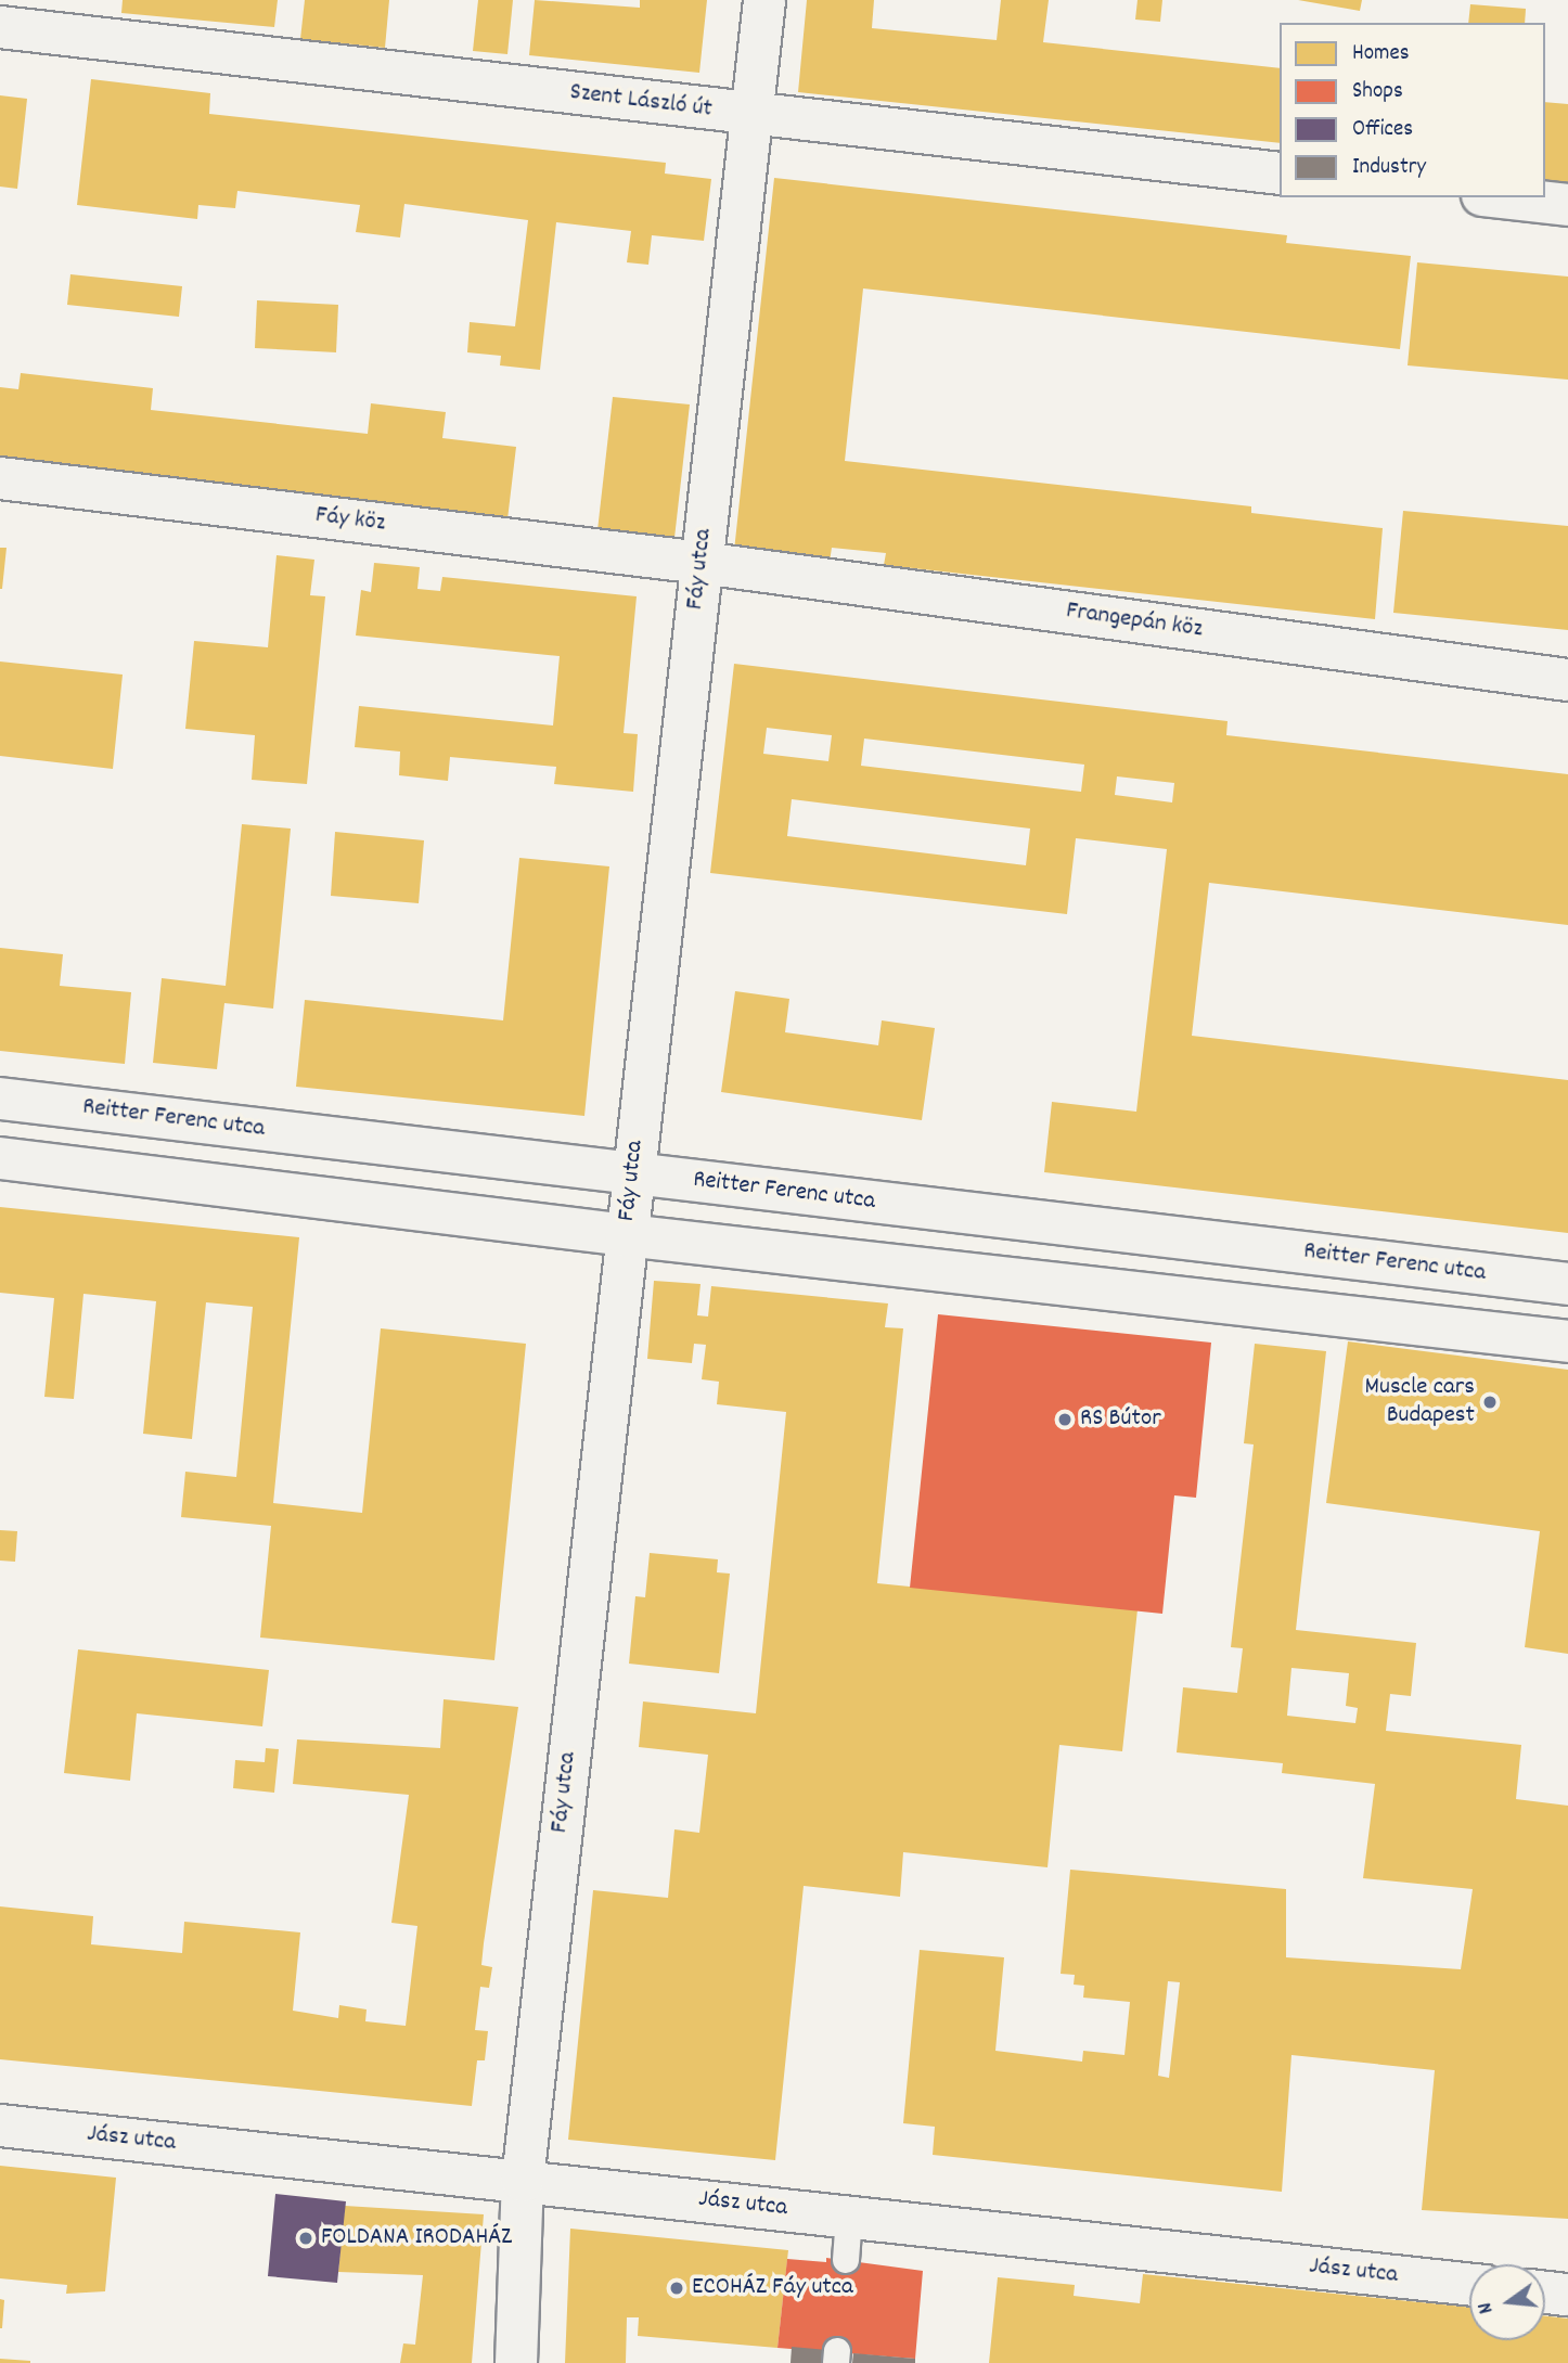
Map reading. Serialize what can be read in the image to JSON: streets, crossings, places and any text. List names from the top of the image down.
{
  "streets": {
    "street": [
      "Szent László út",
      "Fáy köz",
      "Fáy utca",
      "Frangepán köz",
      "Reitter Ferenc utca",
      "Jász utca"
    ]
  },
  "crossings": [
    ["Szent László út", "Fáy utca"],
    ["Fáy köz", "Fáy utca"],
    ["Fáy köz", "Frangepán köz"],
    ["Fáy utca", "Frangepán köz"],
    ["Fáy utca", "Reitter Ferenc utca"],
    ["Fáy utca", "Jász utca"]
  ],
  "places": [
    "Muscle cars Budapest",
    "RS Bútor",
    "FOLDANA IRODAHÁZ",
    "ECOHÁZ Fáy utca"
  ],
  "legend": [
    "Homes",
    "Shops",
    "Offices",
    "Industry"
  ],
  "north": "left"
}
